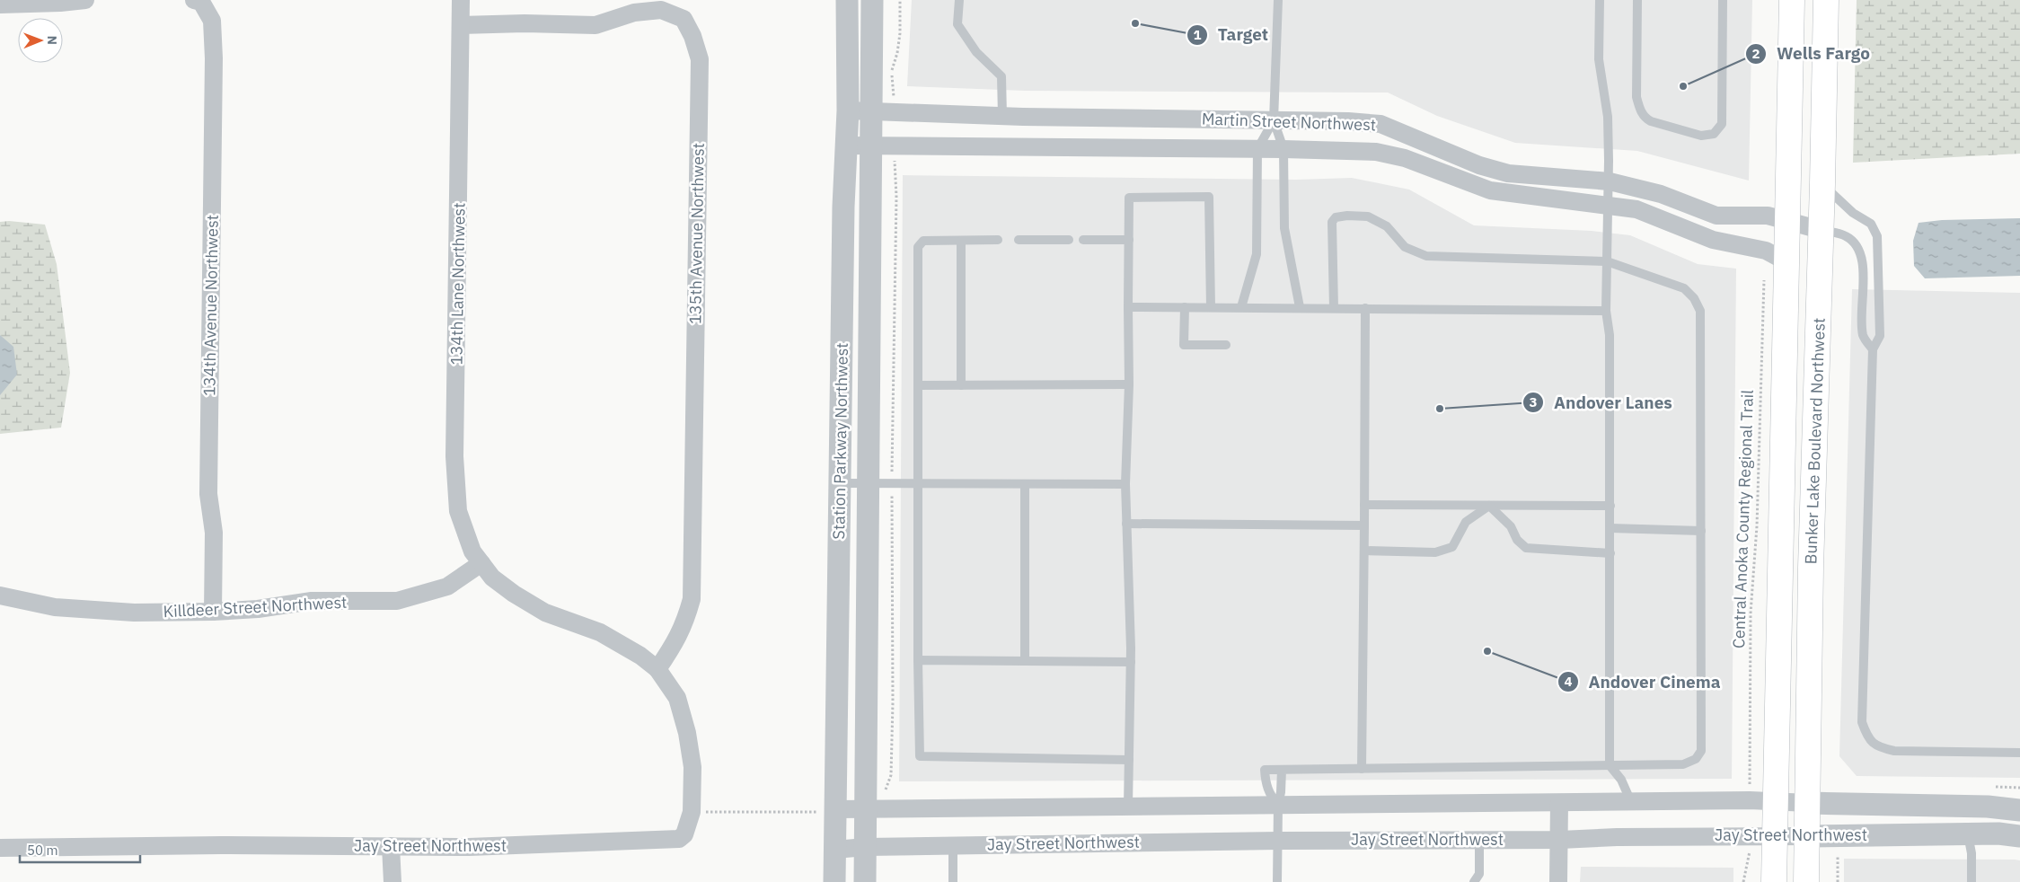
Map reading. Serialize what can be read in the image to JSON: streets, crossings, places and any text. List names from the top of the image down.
{
  "streets": {
    "main road": ["Bunker Lake Boulevard Northwest"],
    "street": [
      "Martin Street Northwest",
      "135th Avenue Northwest",
      "134th Lane Northwest",
      "134th Avenue Northwest",
      "Station Parkway Northwest",
      "Killdeer Street Northwest",
      "Jay Street Northwest"
    ],
    "path": ["Central Anoka County Regional Trail"]
  },
  "crossings": [
    ["Martin Street Northwest", "Station Parkway Northwest"],
    ["Martin Street Northwest", "Bunker Lake Boulevard Northwest"],
    ["135th Avenue Northwest", "134th Lane Northwest"],
    ["135th Avenue Northwest", "Jay Street Northwest"],
    ["134th Lane Northwest", "Killdeer Street Northwest"],
    ["134th Avenue Northwest", "Killdeer Street Northwest"],
    ["Station Parkway Northwest", "Jay Street Northwest"],
    ["Bunker Lake Boulevard Northwest", "Jay Street Northwest"],
    ["Central Anoka County Regional Trail", "Jay Street Northwest"]
  ],
  "places": [
    "Target",
    "Wells Fargo",
    "Andover Lanes",
    "Andover Cinema"
  ],
  "scale_bar": "50 m",
  "north": "right"
}
